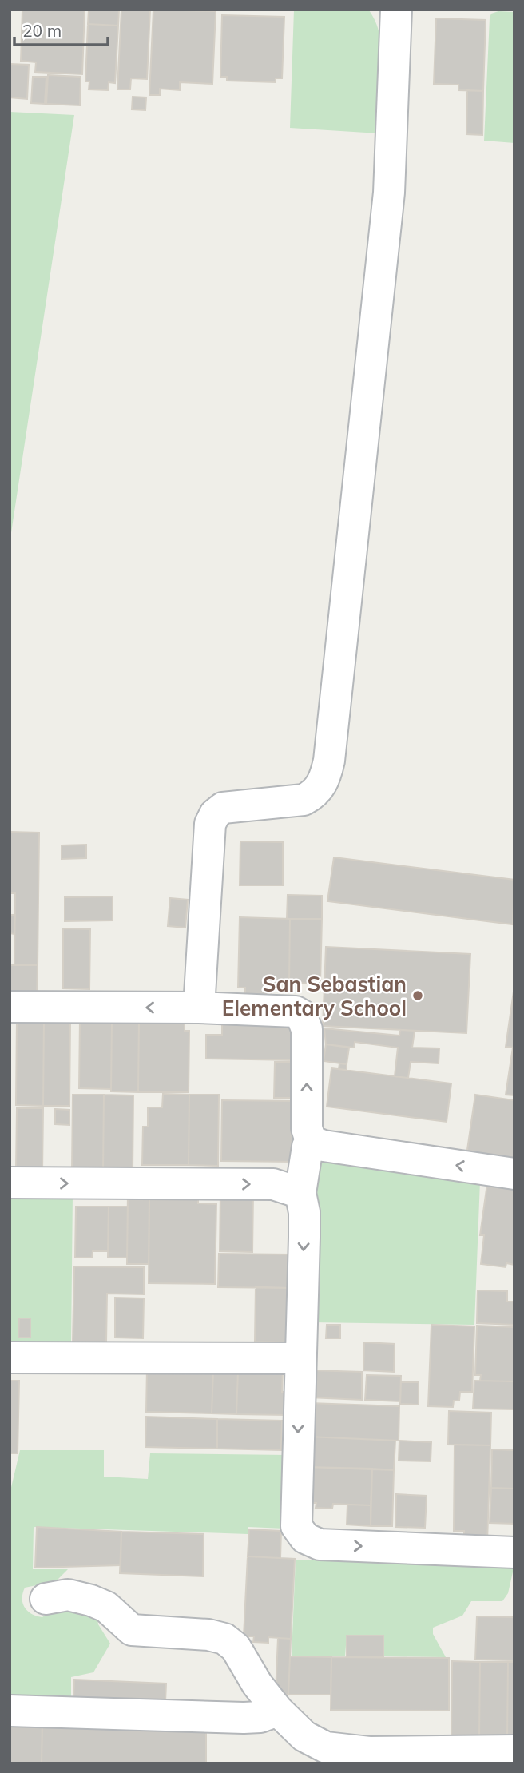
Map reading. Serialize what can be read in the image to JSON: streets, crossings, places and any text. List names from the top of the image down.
{
  "places": ["San Sebastian Elementary School"],
  "scale_bar": "20 m"
}
